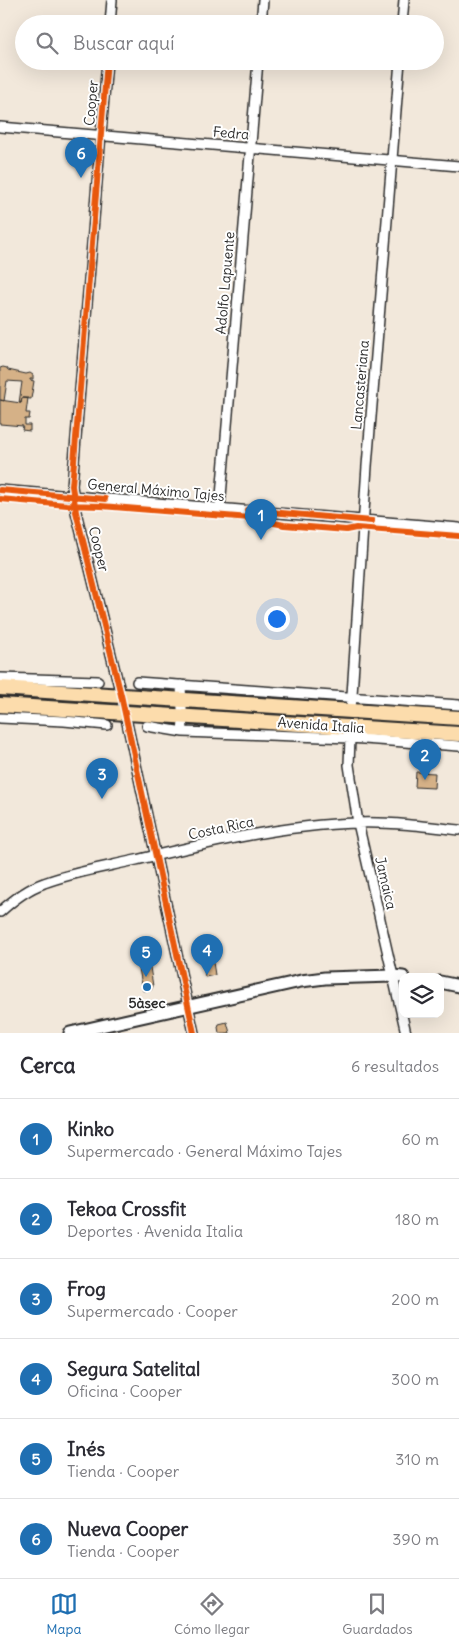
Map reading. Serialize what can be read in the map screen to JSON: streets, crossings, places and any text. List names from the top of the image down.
{
  "streets": {
    "main road": ["Avenida Italia"],
    "street": [
      "Cooper",
      "Fedra",
      "Adolfo Lapuente",
      "Lancasteriana",
      "General Máximo Tajes",
      "Costa Rica",
      "Jamaica"
    ]
  },
  "crossings": [
    ["Cooper", "Fedra"],
    ["Cooper", "General Máximo Tajes"],
    ["Cooper", "Avenida Italia"],
    ["Cooper", "Costa Rica"],
    ["Fedra", "Adolfo Lapuente"],
    ["Fedra", "Lancasteriana"],
    ["Adolfo Lapuente", "General Máximo Tajes"],
    ["Lancasteriana", "General Máximo Tajes"],
    ["Lancasteriana", "Avenida Italia"],
    ["Avenida Italia", "Jamaica"],
    ["Costa Rica", "Jamaica"]
  ],
  "places": ["5àsec"],
  "page": {
    "search": "Buscar aquí",
    "pins": [
      "6",
      "1",
      "2",
      "3",
      "4",
      "5"
    ],
    "heading": ["Cerca", "6 resultados"],
    "list": [
      {
        "mark": "1",
        "name": "Kinko",
        "note": "Supermercado · General Máximo Tajes",
        "value": "60 m"
      },
      {
        "mark": "2",
        "name": "Tekoa Crossfit",
        "note": "Deportes · Avenida Italia",
        "value": "180 m"
      },
      {
        "mark": "3",
        "name": "Frog",
        "note": "Supermercado · Cooper",
        "value": "200 m"
      },
      {
        "mark": "4",
        "name": "Segura Satelital",
        "note": "Oficina · Cooper",
        "value": "300 m"
      },
      {
        "mark": "5",
        "name": "Inés",
        "note": "Tienda · Cooper",
        "value": "310 m"
      },
      {
        "mark": "6",
        "name": "Nueva Cooper",
        "note": "Tienda · Cooper",
        "value": "390 m"
      }
    ],
    "nav": ["Mapa", "Cómo llegar", "Guardados"]
  }
}
